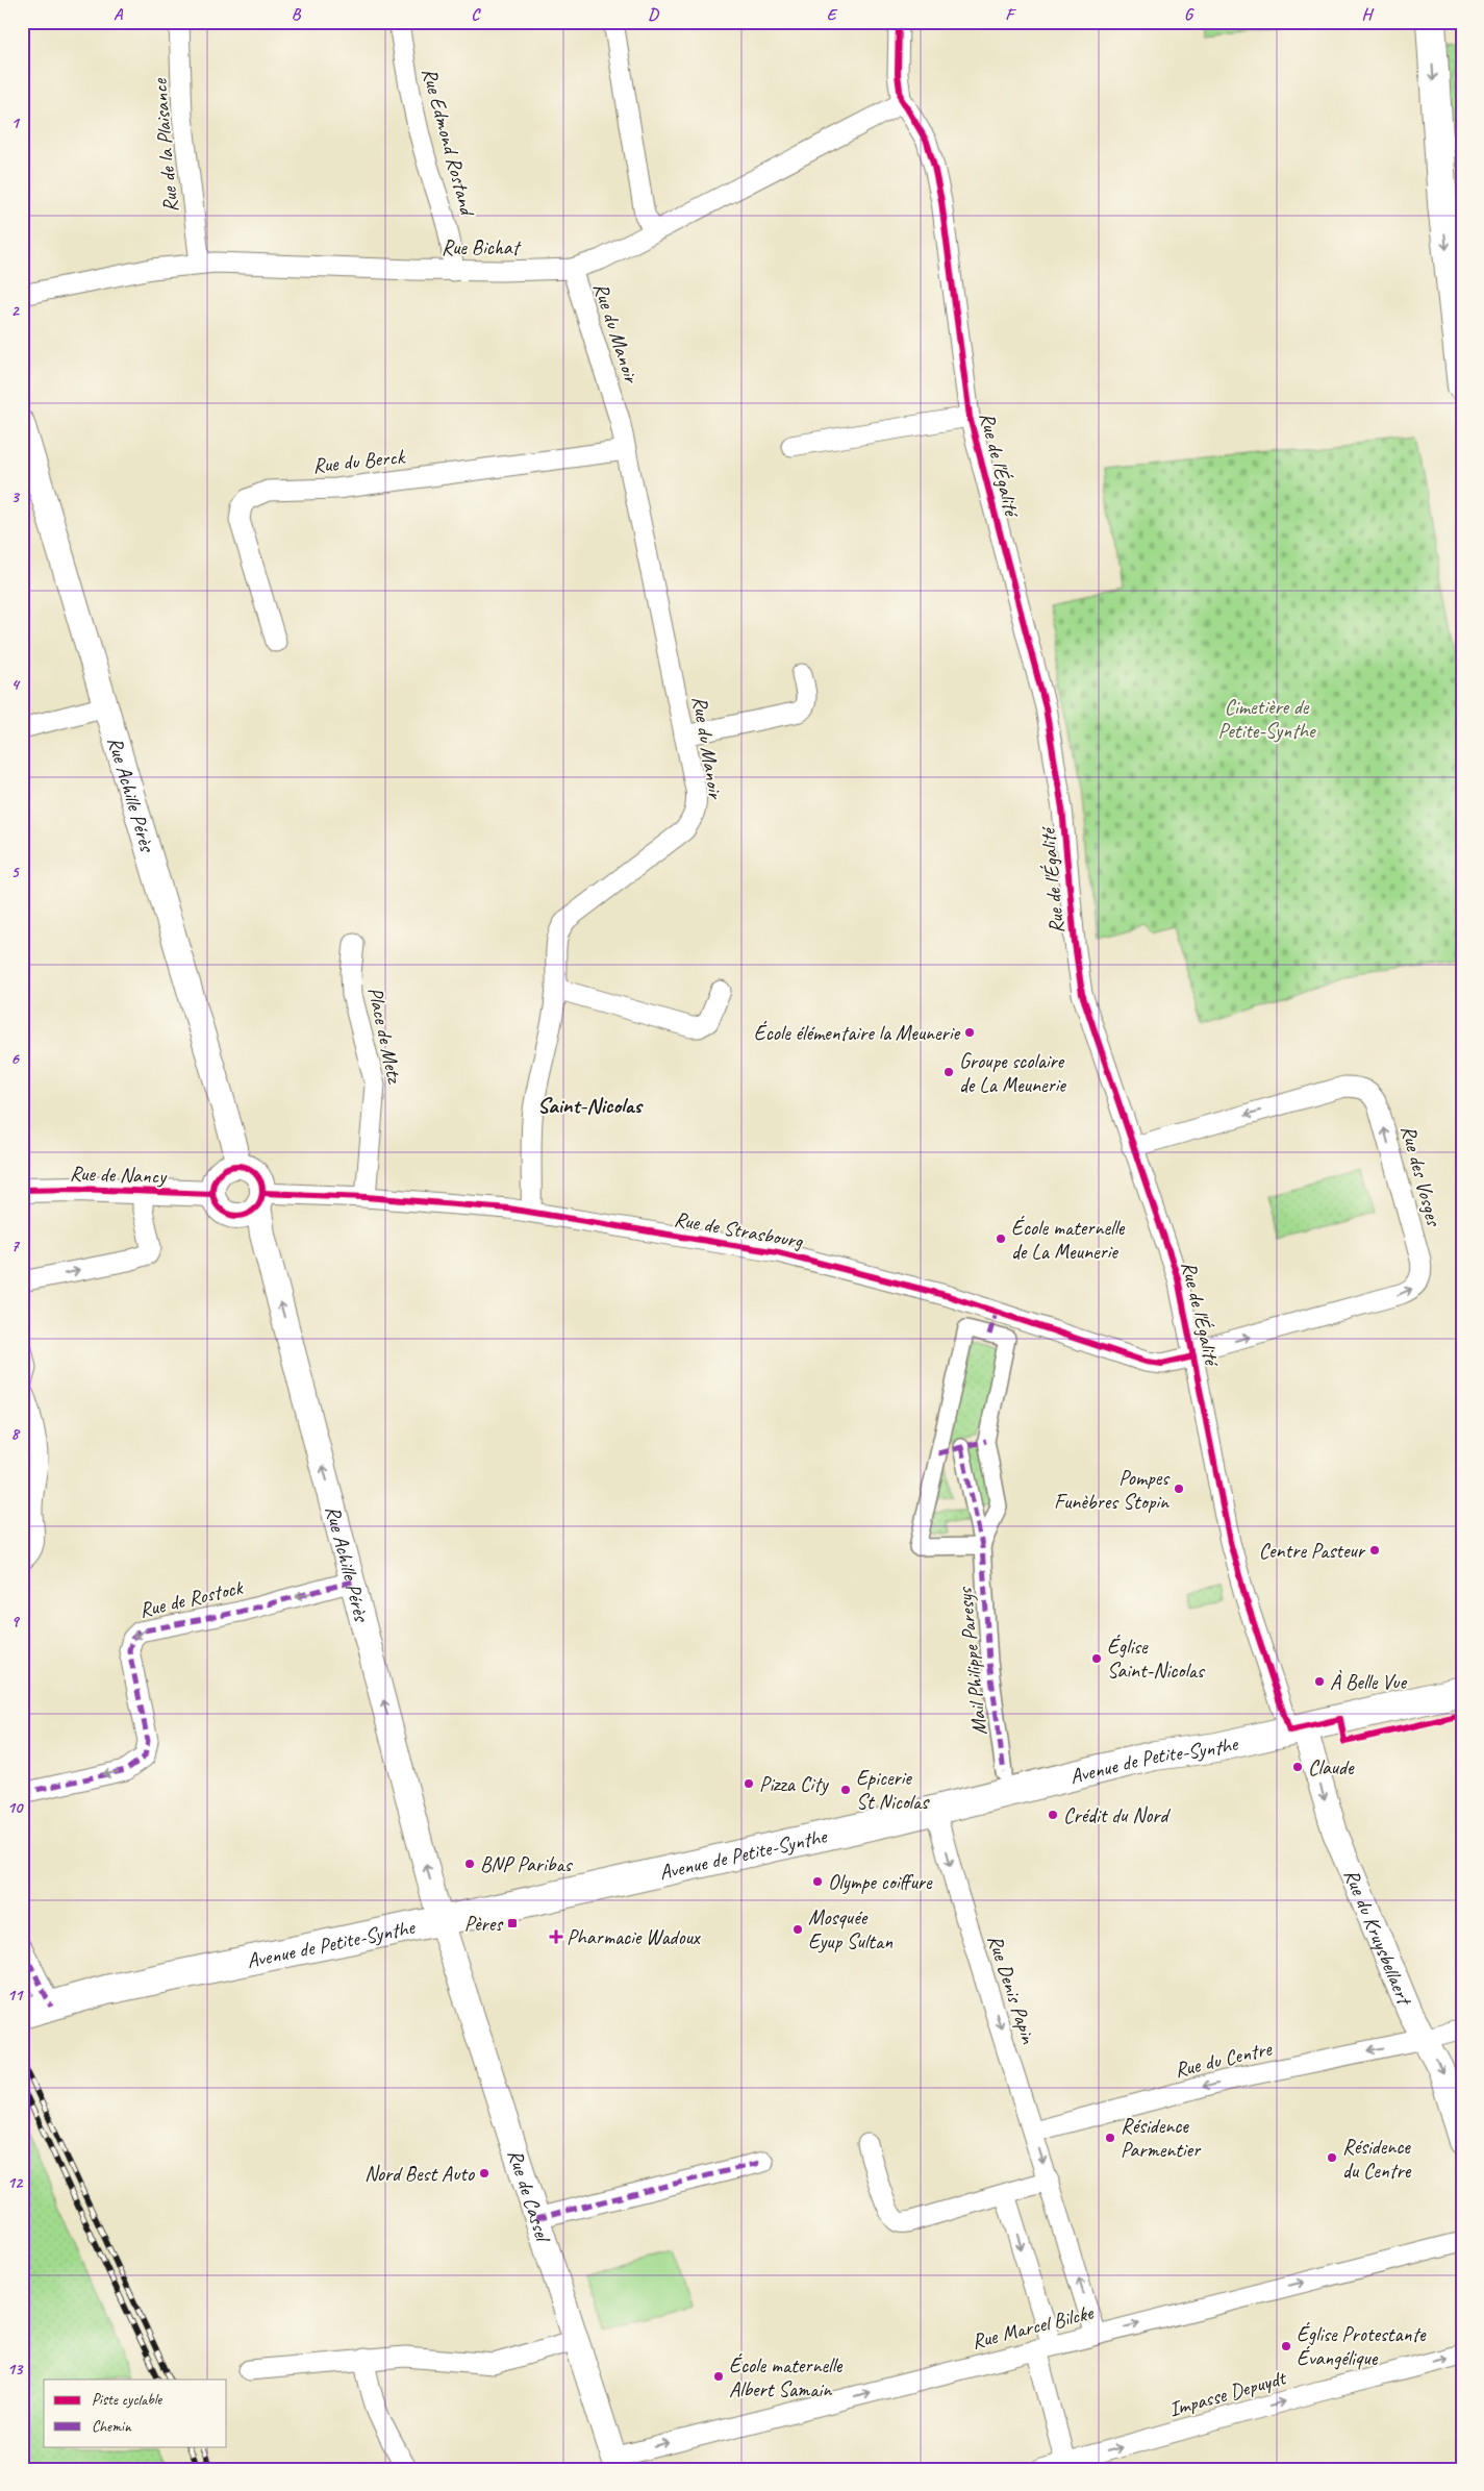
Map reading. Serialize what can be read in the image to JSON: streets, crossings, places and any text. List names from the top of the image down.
{
  "streets": {
    "main road": ["Avenue de Petite-Synthe"],
    "street": [
      "Rue Edmond Rostand",
      "Rue de la Plaisance",
      "Rue Bichat",
      "Rue du Manoir",
      "Rue du Berck",
      "Rue de l'Égalité",
      "Rue Achille Pérès",
      "Place de Metz",
      "Rue de Nancy",
      "Rue des Vosges",
      "Rue de Strasbourg",
      "Rue de Rostock",
      "Mail Philippe Paresys",
      "Rue du Kruysbellaert",
      "Rue Denis Papin",
      "Rue du Centre",
      "Rue de Cassel",
      "Rue Marcel Bilcke",
      "Impasse Depuydt"
    ]
  },
  "crossings": [
    ["Rue Edmond Rostand", "Rue Bichat"],
    ["Rue de la Plaisance", "Rue Bichat"],
    ["Rue Bichat", "Rue du Manoir"],
    ["Rue Bichat", "Rue de l'Égalité"],
    ["Rue du Manoir", "Rue du Berck"],
    ["Rue du Manoir", "Rue de Strasbourg"],
    ["Rue de l'Égalité", "Rue des Vosges"],
    ["Rue de l'Égalité", "Rue de Strasbourg"],
    ["Rue de l'Égalité", "Avenue de Petite-Synthe"],
    ["Rue de l'Égalité", "Rue du Kruysbellaert"],
    ["Rue Achille Pérès", "Rue de Nancy"],
    ["Rue Achille Pérès", "Rue de Strasbourg"],
    ["Rue Achille Pérès", "Rue de Rostock"],
    ["Rue Achille Pérès", "Avenue de Petite-Synthe"],
    ["Rue Achille Pérès", "Rue de Cassel"],
    ["Place de Metz", "Rue de Strasbourg"],
    ["Rue de Nancy", "Rue de Strasbourg"],
    ["Rue des Vosges", "Rue de Strasbourg"],
    ["Avenue de Petite-Synthe", "Rue du Kruysbellaert"],
    ["Avenue de Petite-Synthe", "Rue Denis Papin"],
    ["Avenue de Petite-Synthe", "Rue de Cassel"],
    ["Rue du Kruysbellaert", "Rue du Centre"],
    ["Rue Denis Papin", "Rue du Centre"],
    ["Rue Denis Papin", "Rue Marcel Bilcke"],
    ["Rue de Cassel", "Rue Marcel Bilcke"]
  ],
  "one_way": [
    "Rue Achille Pérès",
    "Rue de Rostock",
    "Rue du Kruysbellaert",
    "Rue du Centre",
    "Rue Marcel Bilcke",
    "Impasse Depuydt"
  ],
  "districts": ["Saint-Nicolas"],
  "parks": ["Cimetière de Petite-Synthe"],
  "places": {
    "other": [
      "École élémentaire la Meunerie",
      "Groupe scolaire de La Meunerie",
      "École maternelle de La Meunerie",
      "Pompes Funèbres Stopin",
      "Centre Pasteur",
      "Église Saint-Nicolas",
      "À Belle Vue",
      "Claude",
      "Pizza City",
      "Epicerie St Nicolas",
      "Crédit du Nord",
      "BNP Paribas",
      "Olympe coiffure",
      "Mosquée Eyup Sultan",
      "Résidence Parmentier",
      "Résidence du Centre",
      "Nord Best Auto",
      "Église Protestante Évangélique",
      "École maternelle Albert Samain"
    ],
    "transit": ["Pères"],
    "health": ["Pharmacie Wadoux"]
  },
  "legend": ["Piste cyclable", "Chemin"],
  "grid": {
    "columns": [
      "A",
      "B",
      "C",
      "D",
      "E",
      "F",
      "G",
      "H"
    ],
    "rows": [
      "1",
      "2",
      "3",
      "4",
      "5",
      "6",
      "7",
      "8",
      "9",
      "10",
      "11",
      "12",
      "13"
    ]
  }
}
